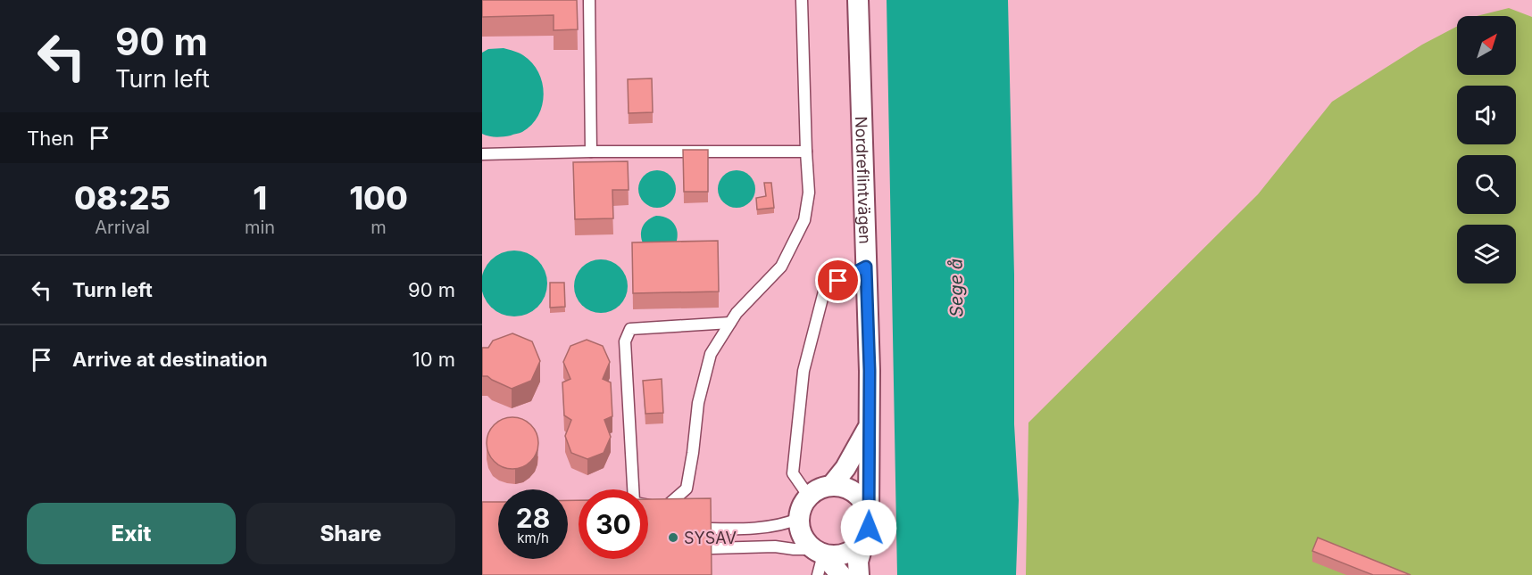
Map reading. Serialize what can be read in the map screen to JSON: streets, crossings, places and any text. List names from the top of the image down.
{
  "streets": {
    "street": ["Nordreflintvägen"]
  },
  "water": ["Sege å"],
  "places": ["SYSAV"],
  "north": "top right",
  "page": {
    "turn": ["90 m", "Turn left"],
    "then": "Then",
    "eta": [
      "08:25",
      "Arrival",
      "1",
      "min",
      "100",
      "m"
    ],
    "list": [
      {
        "name": "Turn left",
        "value": "90 m"
      },
      {
        "name": "Arrive at destination",
        "value": "10 m"
      }
    ],
    "speed": "28 km/h",
    "limit": "30",
    "buttons": ["Exit", "Share"]
  }
}
